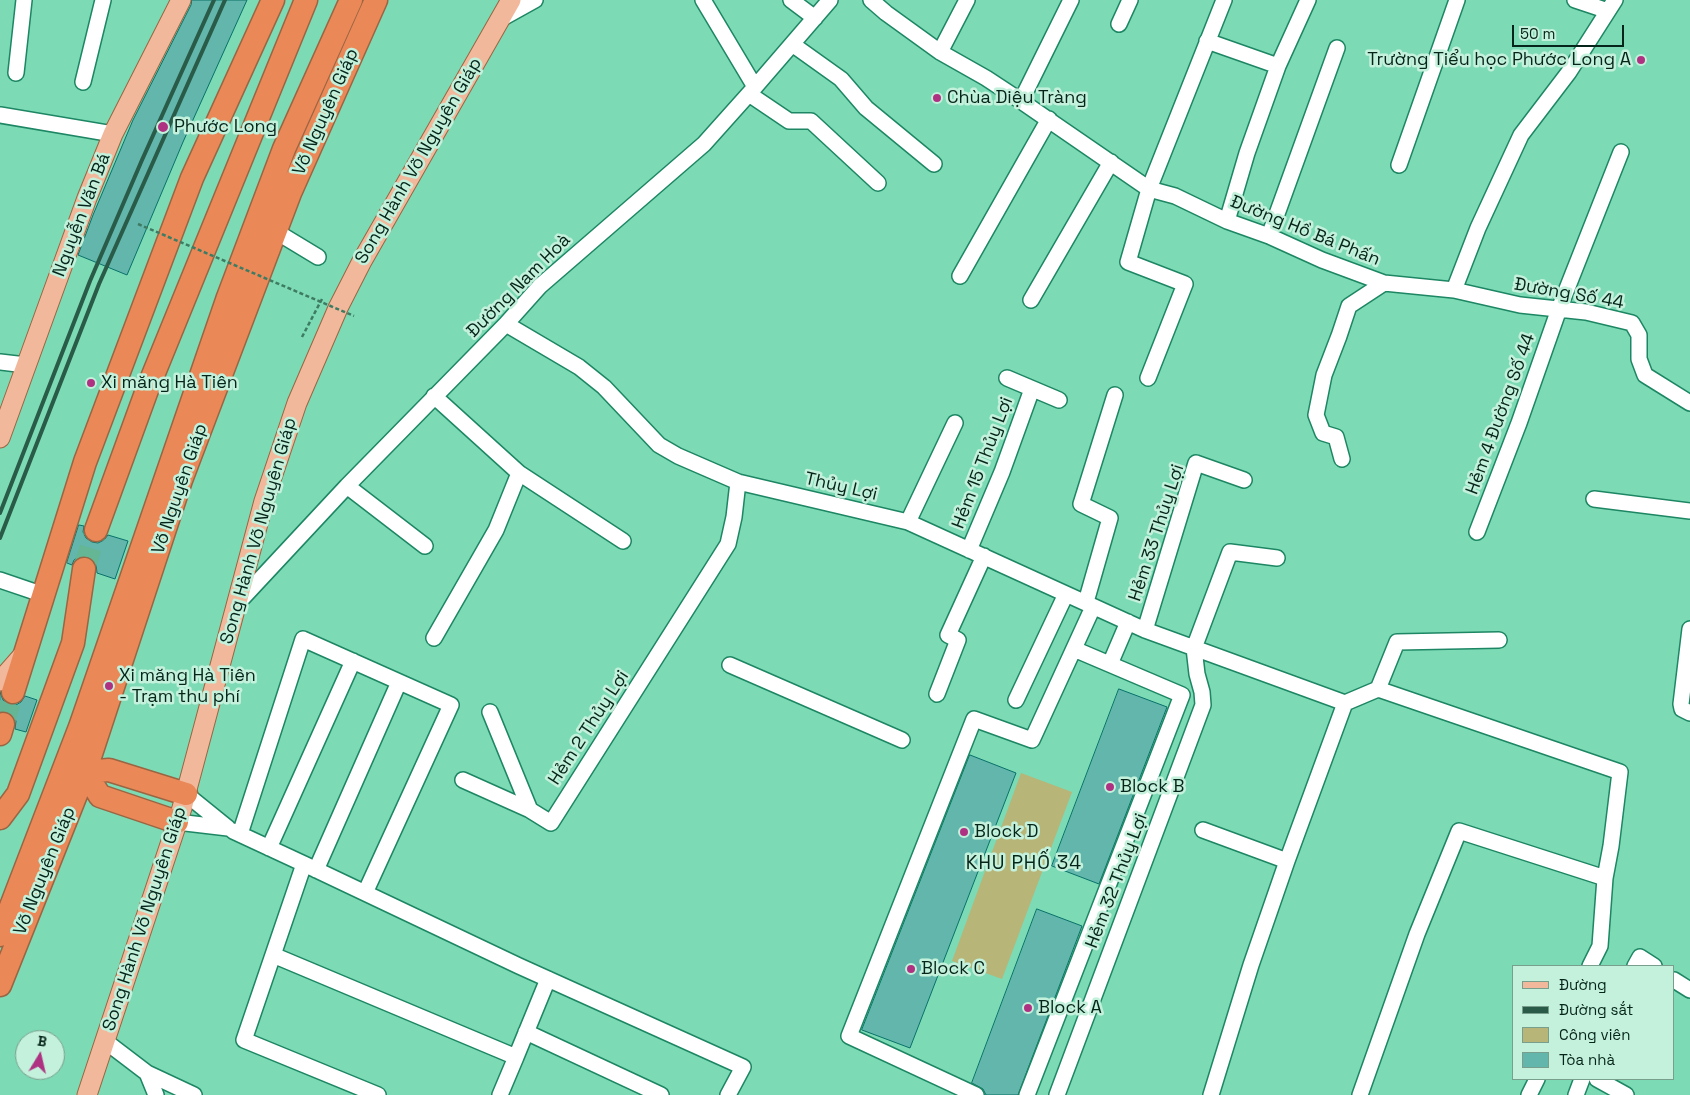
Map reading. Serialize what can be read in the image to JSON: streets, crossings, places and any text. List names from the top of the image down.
{
  "streets": {
    "highway": ["Võ Nguyên Giáp"],
    "main road": ["Song Hành Võ Nguyên Giáp", "Nguyễn Văn Bá"],
    "street": [
      "Đường Hồ Bá Phấn",
      "Đường Nam Hoà",
      "Đường Số 44",
      "Hẻm 4 Đường Số 44",
      "Hẻm 15 Thủy Lợi",
      "Thủy Lợi",
      "Hẻm 33 Thủy Lợi",
      "Hẻm 2 Thủy Lợi",
      "Hẻm 32 Thủy Lợi"
    ]
  },
  "crossings": [
    ["Song Hành Võ Nguyên Giáp", "Đường Nam Hoà"],
    ["Đường Hồ Bá Phấn", "Đường Số 44"],
    ["Đường Nam Hoà", "Thủy Lợi"],
    ["Đường Số 44", "Hẻm 4 Đường Số 44"],
    ["Hẻm 15 Thủy Lợi", "Thủy Lợi"],
    ["Thủy Lợi", "Hẻm 33 Thủy Lợi"],
    ["Thủy Lợi", "Hẻm 2 Thủy Lợi"],
    ["Thủy Lợi", "Hẻm 32 Thủy Lợi"]
  ],
  "districts": ["KHU PHỐ 34"],
  "places": [
    "Trường Tiểu học Phước Long A",
    "Chùa Diệu Tràng",
    "Phước Long",
    "Xi măng Hà Tiên",
    "Xi măng Hà Tiên - Trạm thu phí",
    "Block B",
    "Block D",
    "Block C",
    "Block A"
  ],
  "legend": [
    "Đường",
    "Đường sắt",
    "Công viên",
    "Tòa nhà"
  ],
  "scale_bar": "50 m",
  "north": "top"
}
